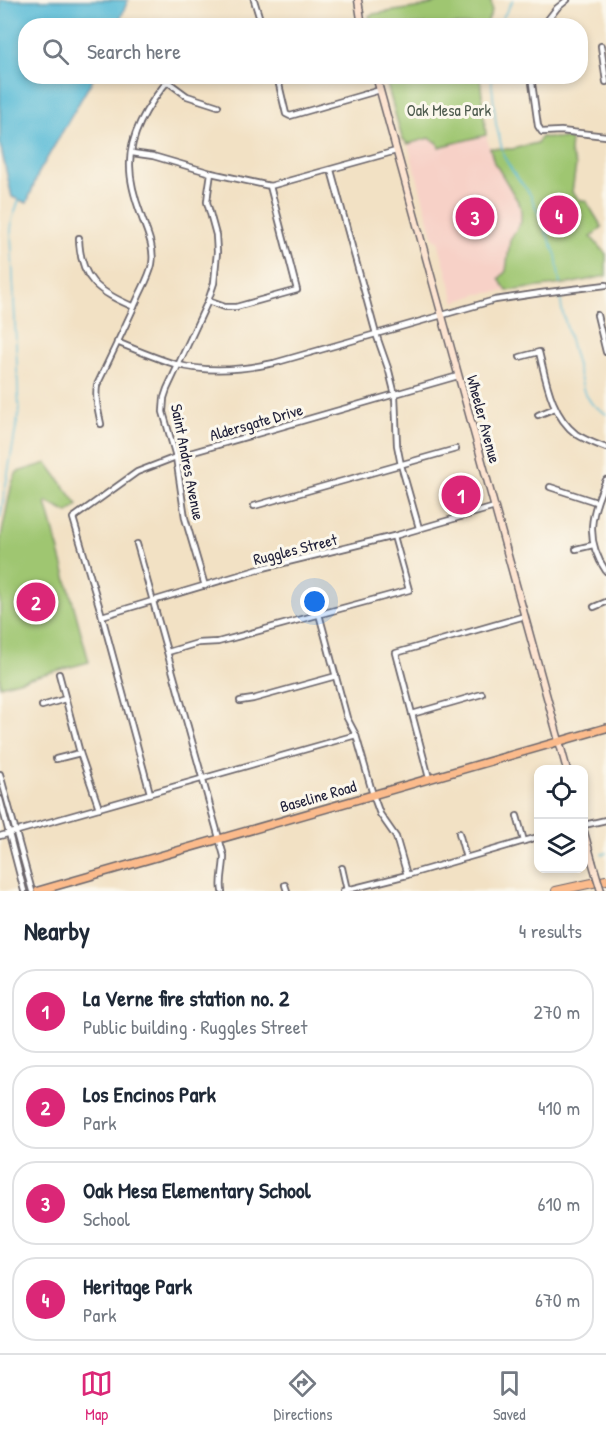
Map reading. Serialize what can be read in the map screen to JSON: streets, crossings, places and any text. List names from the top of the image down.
{
  "streets": {
    "main road": ["Wheeler Avenue", "Baseline Road"],
    "street": ["Aldersgate Drive", "Saint Andres Avenue", "Ruggles Street"]
  },
  "crossings": [
    ["Wheeler Avenue", "Aldersgate Drive"],
    ["Wheeler Avenue", "Ruggles Street"],
    ["Wheeler Avenue", "Baseline Road"],
    ["Aldersgate Drive", "Saint Andres Avenue"],
    ["Aldersgate Drive", "Ruggles Street"],
    ["Saint Andres Avenue", "Ruggles Street"]
  ],
  "parks": ["Oak Mesa Park"],
  "page": {
    "search": "Search here",
    "pins": [
      "4",
      "3",
      "1",
      "2"
    ],
    "heading": ["Nearby", "4 results"],
    "list": [
      {
        "mark": "1",
        "name": "La Verne fire station no. 2",
        "note": "Public building · Ruggles Street",
        "value": "270 m"
      },
      {
        "mark": "2",
        "name": "Los Encinos Park",
        "note": "Park",
        "value": "410 m"
      },
      {
        "mark": "3",
        "name": "Oak Mesa Elementary School",
        "note": "School",
        "value": "610 m"
      },
      {
        "mark": "4",
        "name": "Heritage Park",
        "note": "Park",
        "value": "670 m"
      }
    ],
    "nav": ["Map", "Directions", "Saved"]
  }
}
